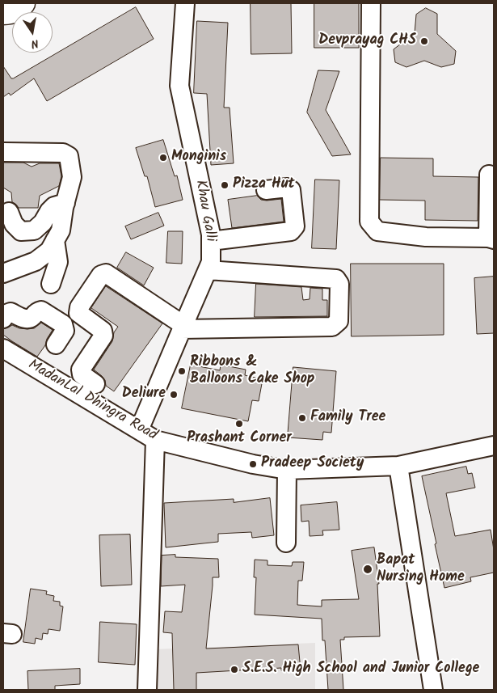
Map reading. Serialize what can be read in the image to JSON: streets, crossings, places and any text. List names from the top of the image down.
{
  "streets": {
    "street": ["Khau Galli", "MadanLal Dhingra Road"]
  },
  "crossings": [
    ["Khau Galli", "MadanLal Dhingra Road"]
  ],
  "places": [
    "Devprayag CHS",
    "Monginis",
    "Pizza Hut",
    "Ribbons & Balloons Cake Shop",
    "Deliure",
    "Family Tree",
    "Prashant Corner",
    "Pradeep Society",
    "Bapat Nursing Home",
    "S.E.S. High School and Junior College"
  ],
  "north": "bottom"
}
